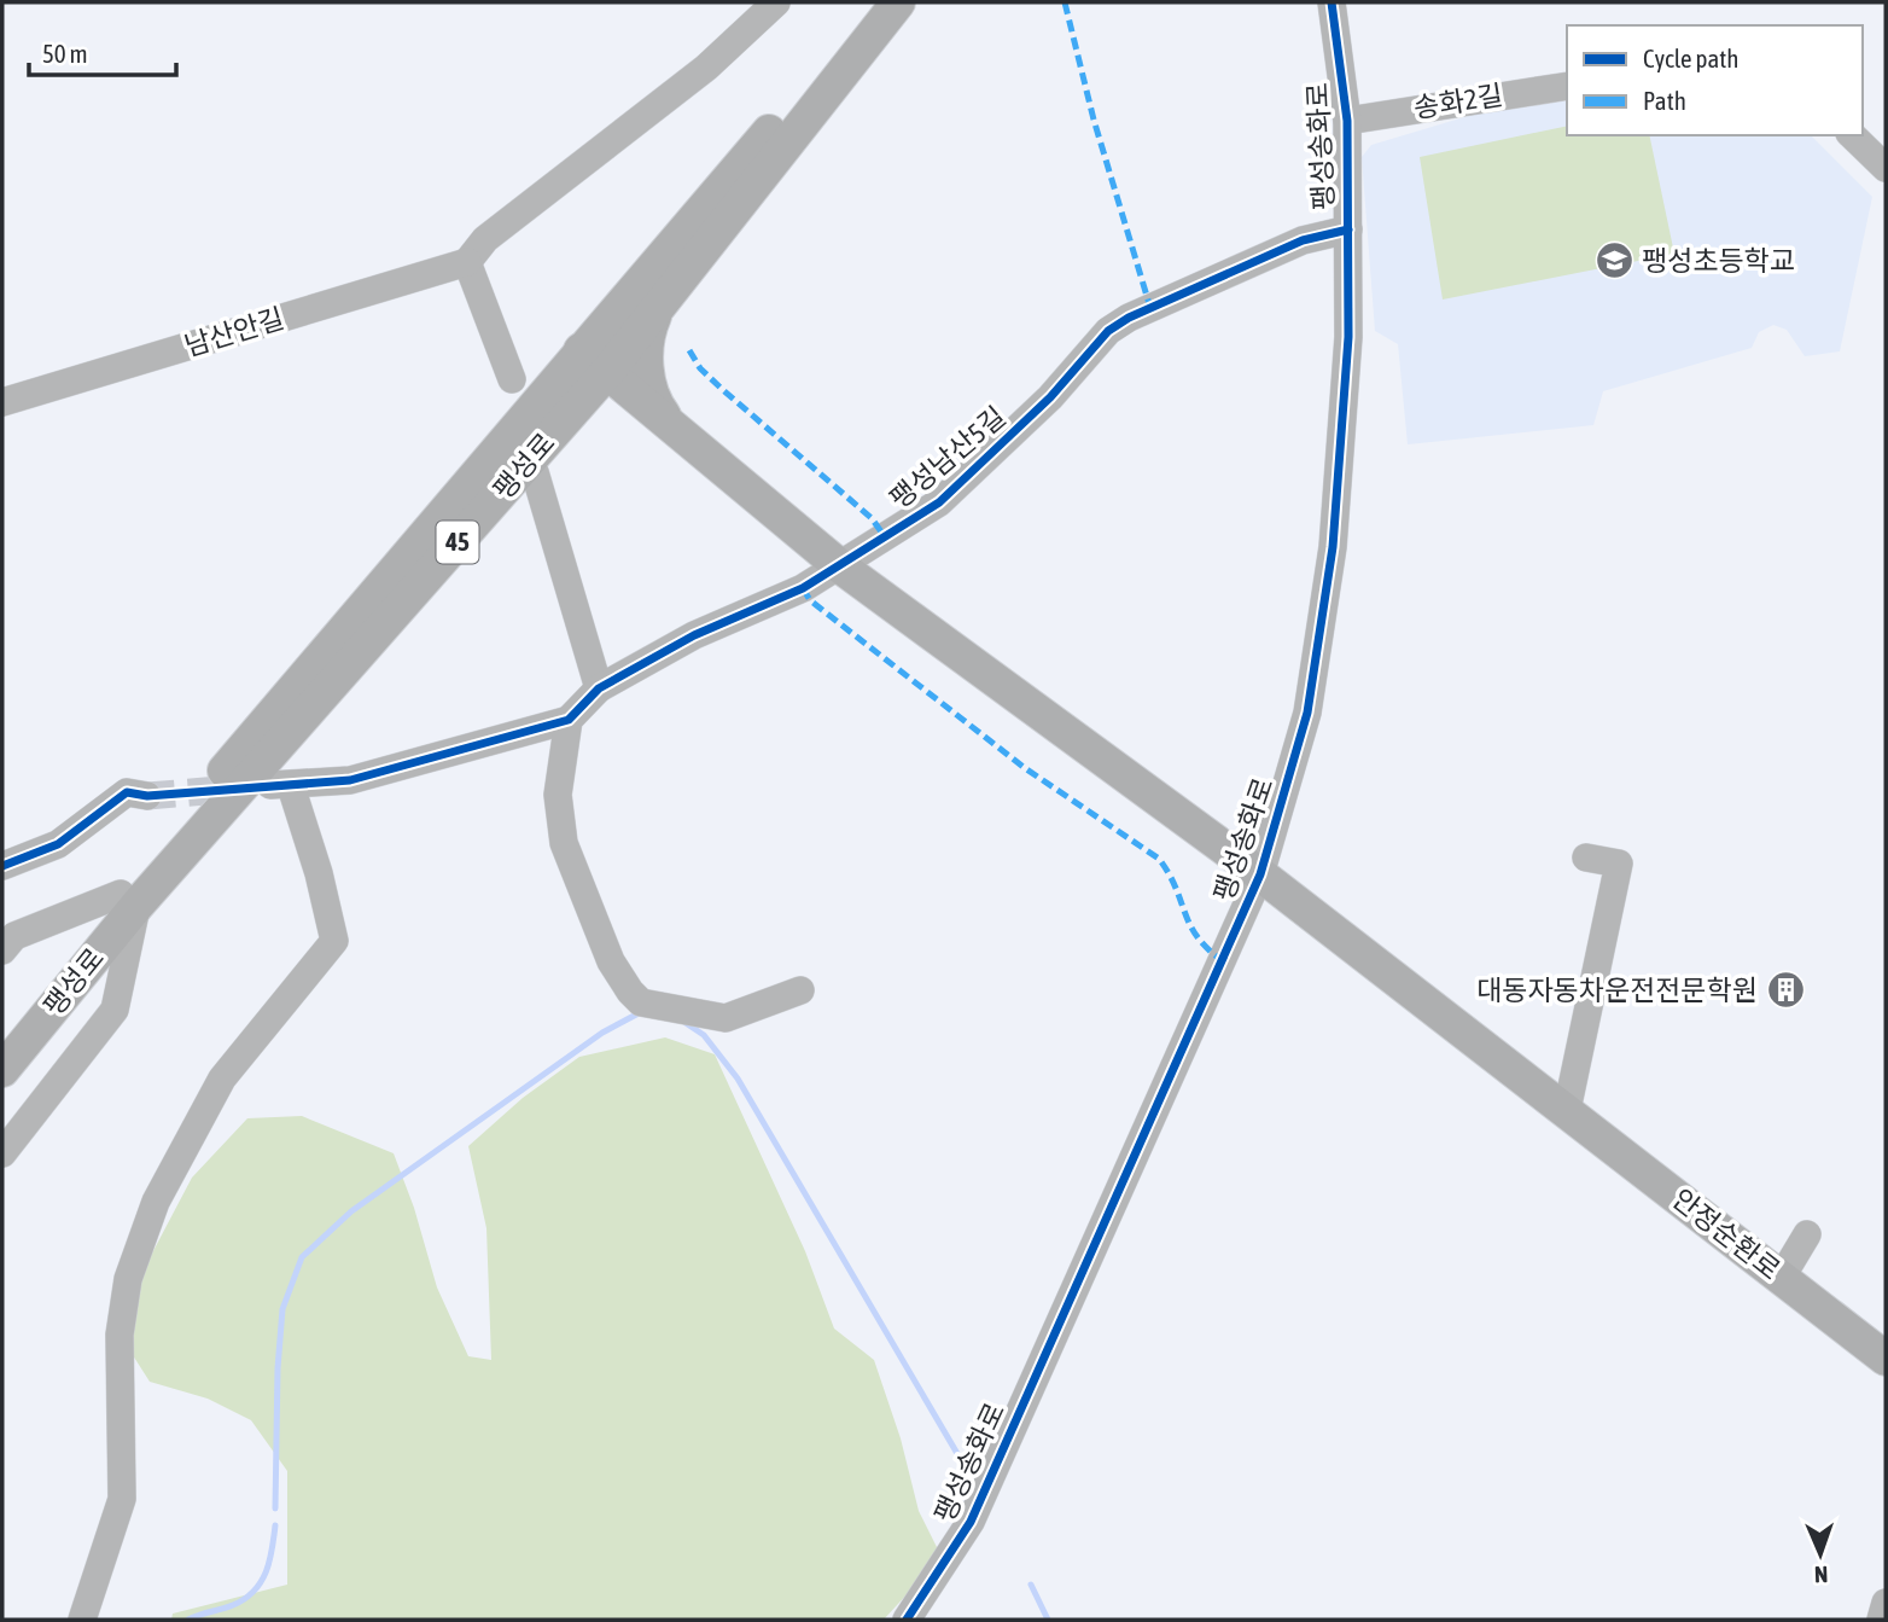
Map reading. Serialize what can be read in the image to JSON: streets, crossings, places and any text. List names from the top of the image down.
{
  "streets": {
    "main road": ["팽성로", "45", "안정순환로"],
    "street": [
      "송화2길",
      "팽성송화로",
      "남산안길",
      "팽성남산5길"
    ]
  },
  "crossings": [
    ["송화2길", "팽성송화로"],
    ["팽성송화로", "팽성남산5길"],
    ["팽성송화로", "안정순환로"],
    ["팽성남산5길", "안정순환로"],
    ["팽성로", "안정순환로"]
  ],
  "places": {
    "school or university": ["팽성초등학교"],
    "building": ["대동자동차운전전문학원"]
  },
  "legend": ["Cycle path", "Path"],
  "scale_bar": "50 m",
  "north": "bottom"
}
